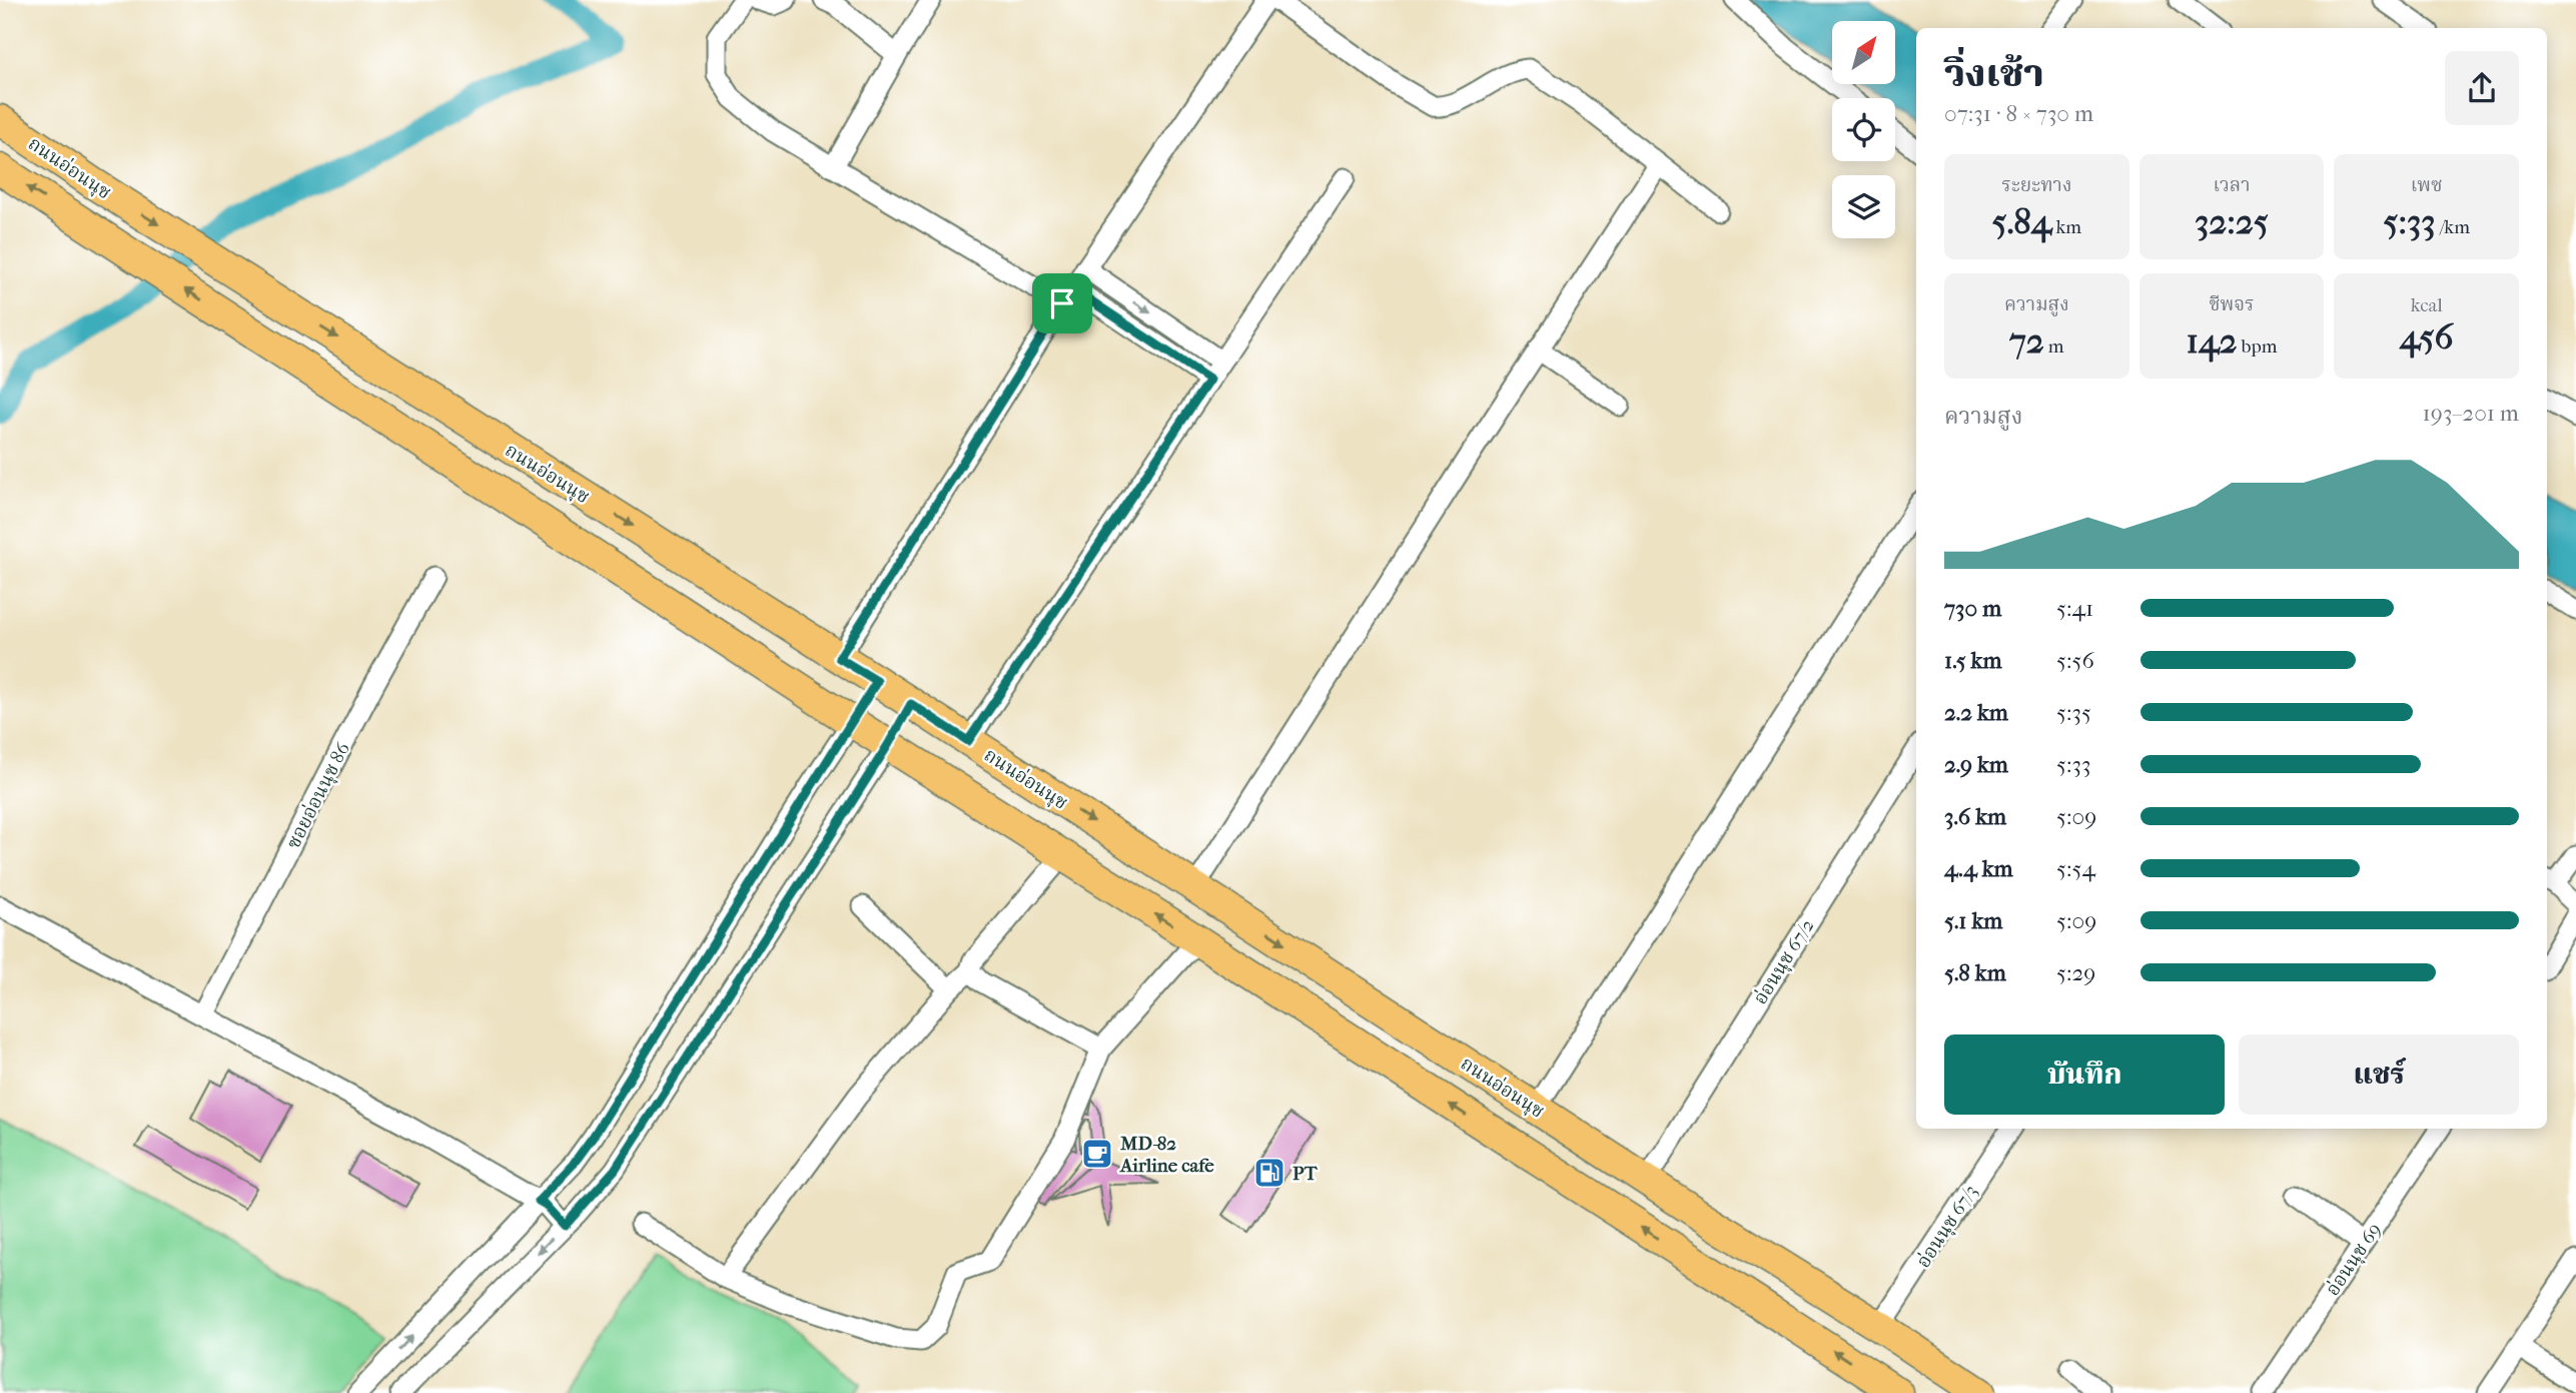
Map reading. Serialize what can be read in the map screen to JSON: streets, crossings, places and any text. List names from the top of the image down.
{
  "streets": {
    "main road": ["ถนนอ่อนนุช"],
    "street": [
      "ซอยอ่อนนุช 86",
      "อ่อนนุช 67/2",
      "อ่อนนุช 67/3",
      "อ่อนนุช 69"
    ]
  },
  "crossings": [
    ["ถนนอ่อนนุช", "อ่อนนุช 67/2"],
    ["ถนนอ่อนนุช", "อ่อนนุช 67/3"]
  ],
  "places": {
    "cafe": ["MD-82 Airline cafe"],
    "fuel station": ["PT"]
  },
  "north": "top right",
  "page": {
    "heading": ["วิ่งเช้า", "07:31 · 8 × 730 m"],
    "stats": [
      ["ระยะทาง", "5.84 km"],
      ["เวลา", "32:25"],
      ["เพซ", "5:33 /km"],
      ["ความสูง", "72 m"],
      ["ชีพจร", "142 bpm"],
      ["kcal", "456"]
    ],
    "chart": ["ความสูง", "193–201 m"],
    "list": [
      {
        "name": "730 m",
        "note": "5:41"
      },
      {
        "name": "1.5 km",
        "note": "5:56"
      },
      {
        "name": "2.2 km",
        "note": "5:35"
      },
      {
        "name": "2.9 km",
        "note": "5:33"
      },
      {
        "name": "3.6 km",
        "note": "5:09"
      },
      {
        "name": "4.4 km",
        "note": "5:54"
      },
      {
        "name": "5.1 km",
        "note": "5:09"
      },
      {
        "name": "5.8 km",
        "note": "5:29"
      }
    ],
    "buttons": ["บันทึก", "แชร์"]
  }
}
